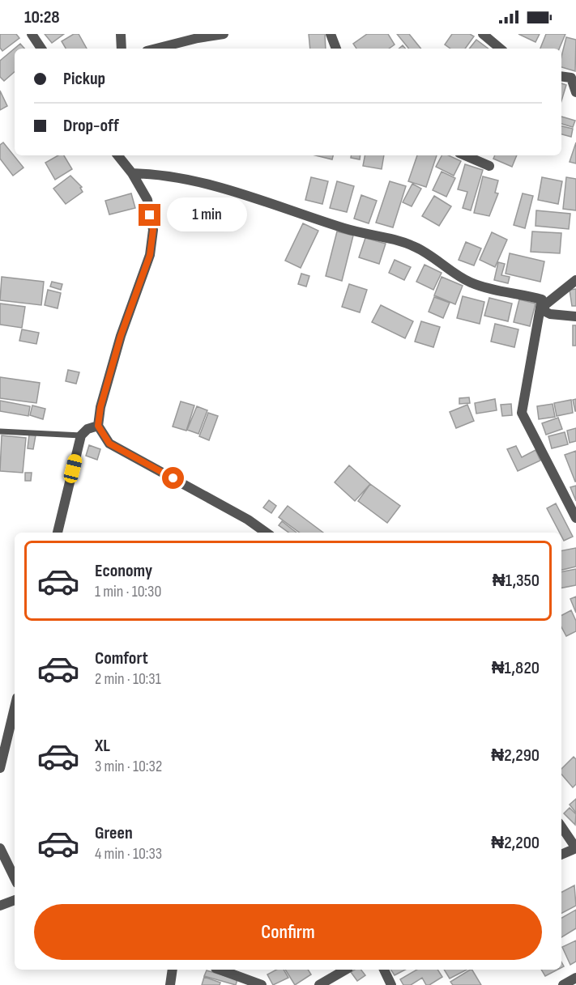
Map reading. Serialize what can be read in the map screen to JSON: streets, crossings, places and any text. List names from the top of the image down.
{
  "page": {
    "status": "10:28",
    "banner": ["Pickup", "Drop-off"],
    "bubble": "1 min",
    "list": [
      {
        "name": "Economy",
        "note": "1 min · 10:30",
        "value": "₦1,350"
      },
      {
        "name": "Comfort",
        "note": "2 min · 10:31",
        "value": "₦1,820"
      },
      {
        "name": "XL",
        "note": "3 min · 10:32",
        "value": "₦2,290"
      },
      {
        "name": "Green",
        "note": "4 min · 10:33",
        "value": "₦2,200"
      }
    ],
    "buttons": "Confirm"
  }
}
